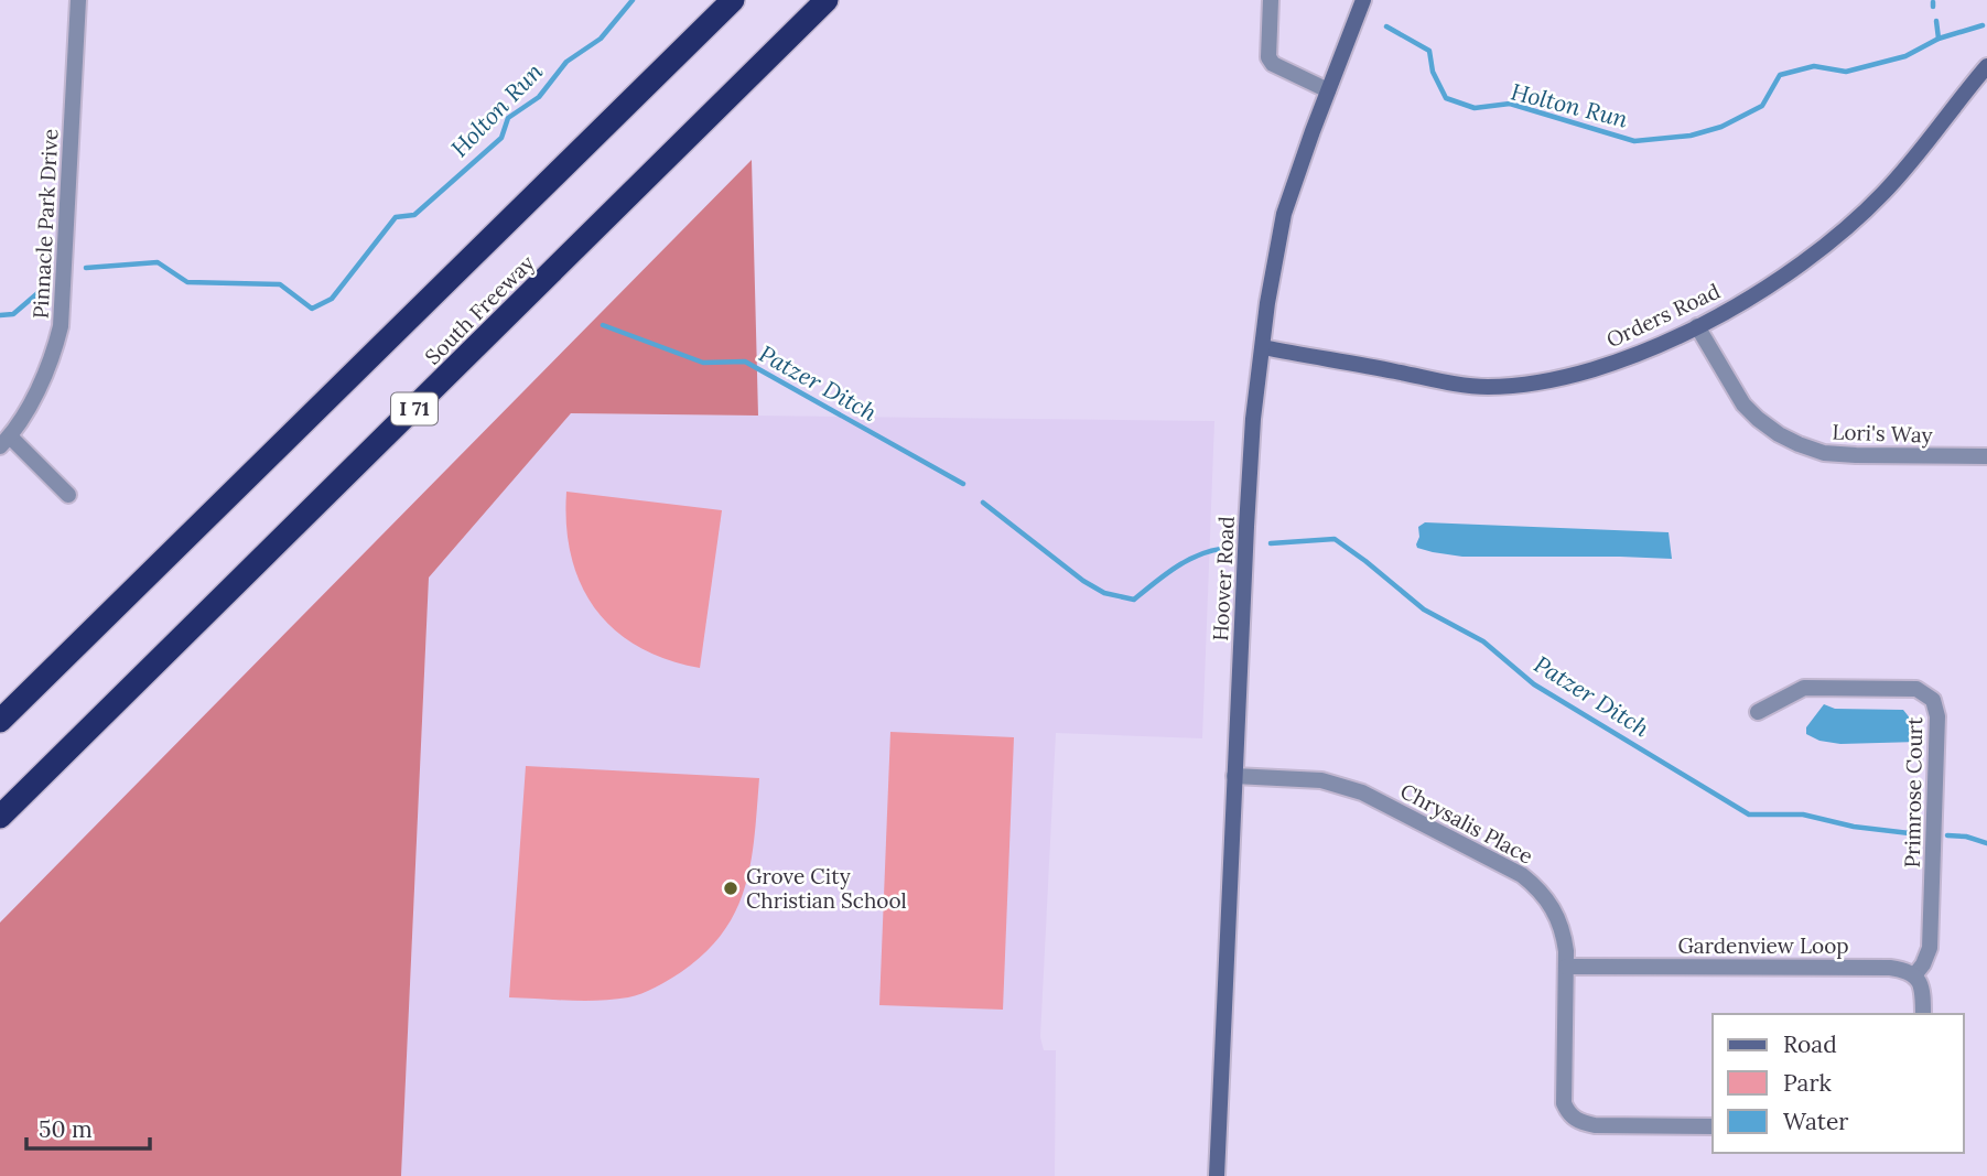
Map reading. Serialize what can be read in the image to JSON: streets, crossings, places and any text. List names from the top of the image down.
{
  "streets": {
    "highway": ["South Freeway", "I 71"],
    "main road": ["Orders Road", "Hoover Road"],
    "street": [
      "Pinnacle Park Drive",
      "Lori's Way",
      "Primrose Court",
      "Chrysalis Place",
      "Gardenview Loop"
    ]
  },
  "crossings": [
    ["Orders Road", "Lori's Way"],
    ["Orders Road", "Hoover Road"],
    ["Hoover Road", "Chrysalis Place"],
    ["Primrose Court", "Gardenview Loop"],
    ["Chrysalis Place", "Gardenview Loop"]
  ],
  "water": ["Holton Run", "Patzer Ditch"],
  "places": ["Grove City Christian School"],
  "legend": ["Road", "Park", "Water"],
  "scale_bar": "50 m"
}
